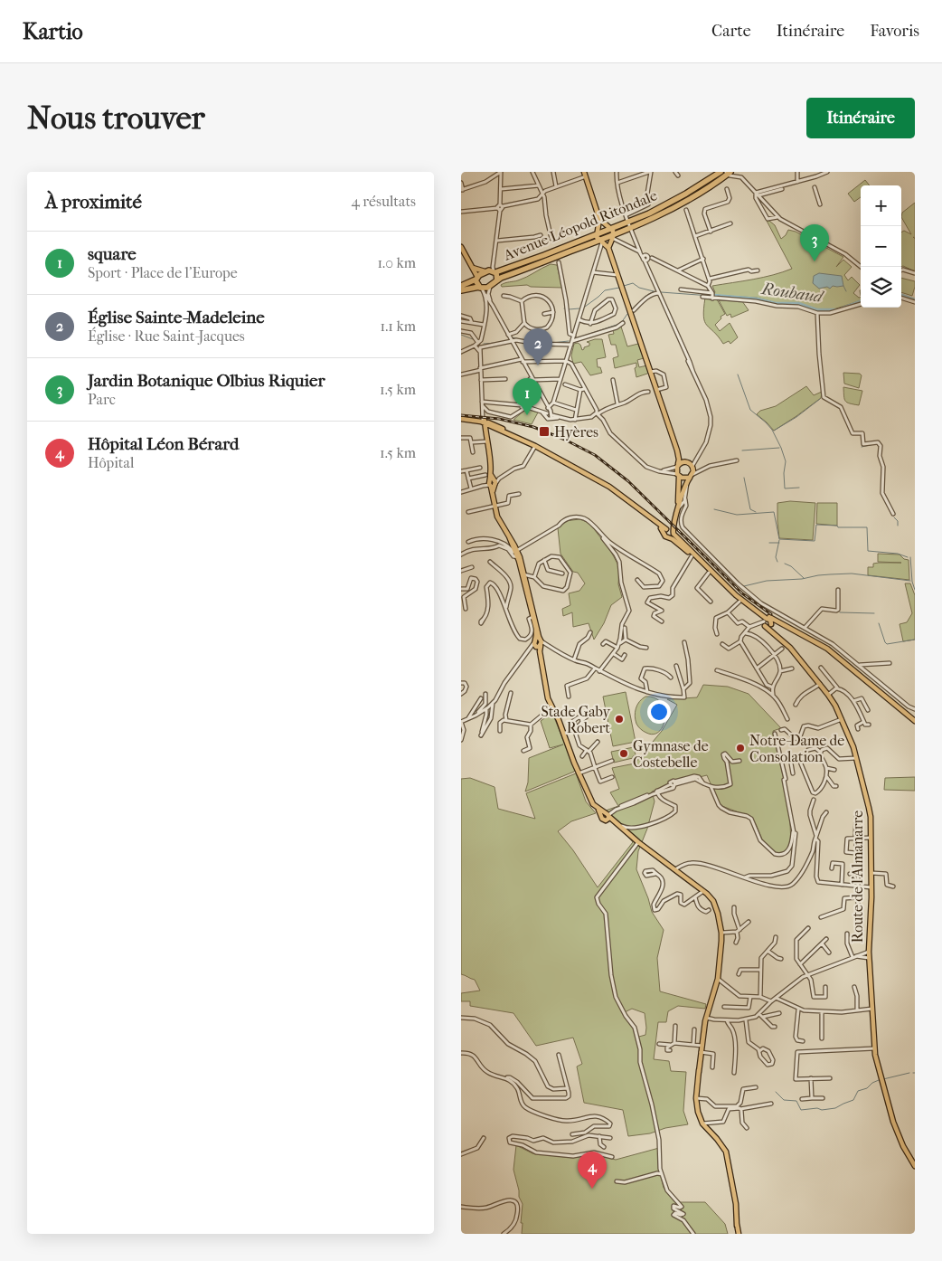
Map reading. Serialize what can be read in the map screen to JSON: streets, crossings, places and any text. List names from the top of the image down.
{
  "streets": {
    "highway": ["Avenue Léopold Ritondale"],
    "main road": ["Route de l'Almanarre"]
  },
  "water": ["Roubaud"],
  "places": {
    "transit": ["Hyères"],
    "other": ["Stade Gaby Robert", "Notre-Dame de Consolation", "Gymnase de Costebelle"]
  },
  "page": {
    "header": "Kartio",
    "nav": ["Carte", "Itinéraire", "Favoris"],
    "buttons": "Itinéraire",
    "title": "Nous trouver",
    "heading": ["À proximité", "4 résultats"],
    "map_buttons": ["+", "−"],
    "pins": [
      "3",
      "2",
      "1",
      "4"
    ],
    "list": [
      {
        "mark": "1",
        "name": "square",
        "note": "Sport · Place de l'Europe",
        "value": "1.0 km"
      },
      {
        "mark": "2",
        "name": "Église Sainte-Madeleine",
        "note": "Église · Rue Saint-Jacques",
        "value": "1.1 km"
      },
      {
        "mark": "3",
        "name": "Jardin Botanique Olbius Riquier",
        "note": "Parc",
        "value": "1.5 km"
      },
      {
        "mark": "4",
        "name": "Hôpital Léon Bérard",
        "note": "Hôpital",
        "value": "1.5 km"
      }
    ]
  }
}
